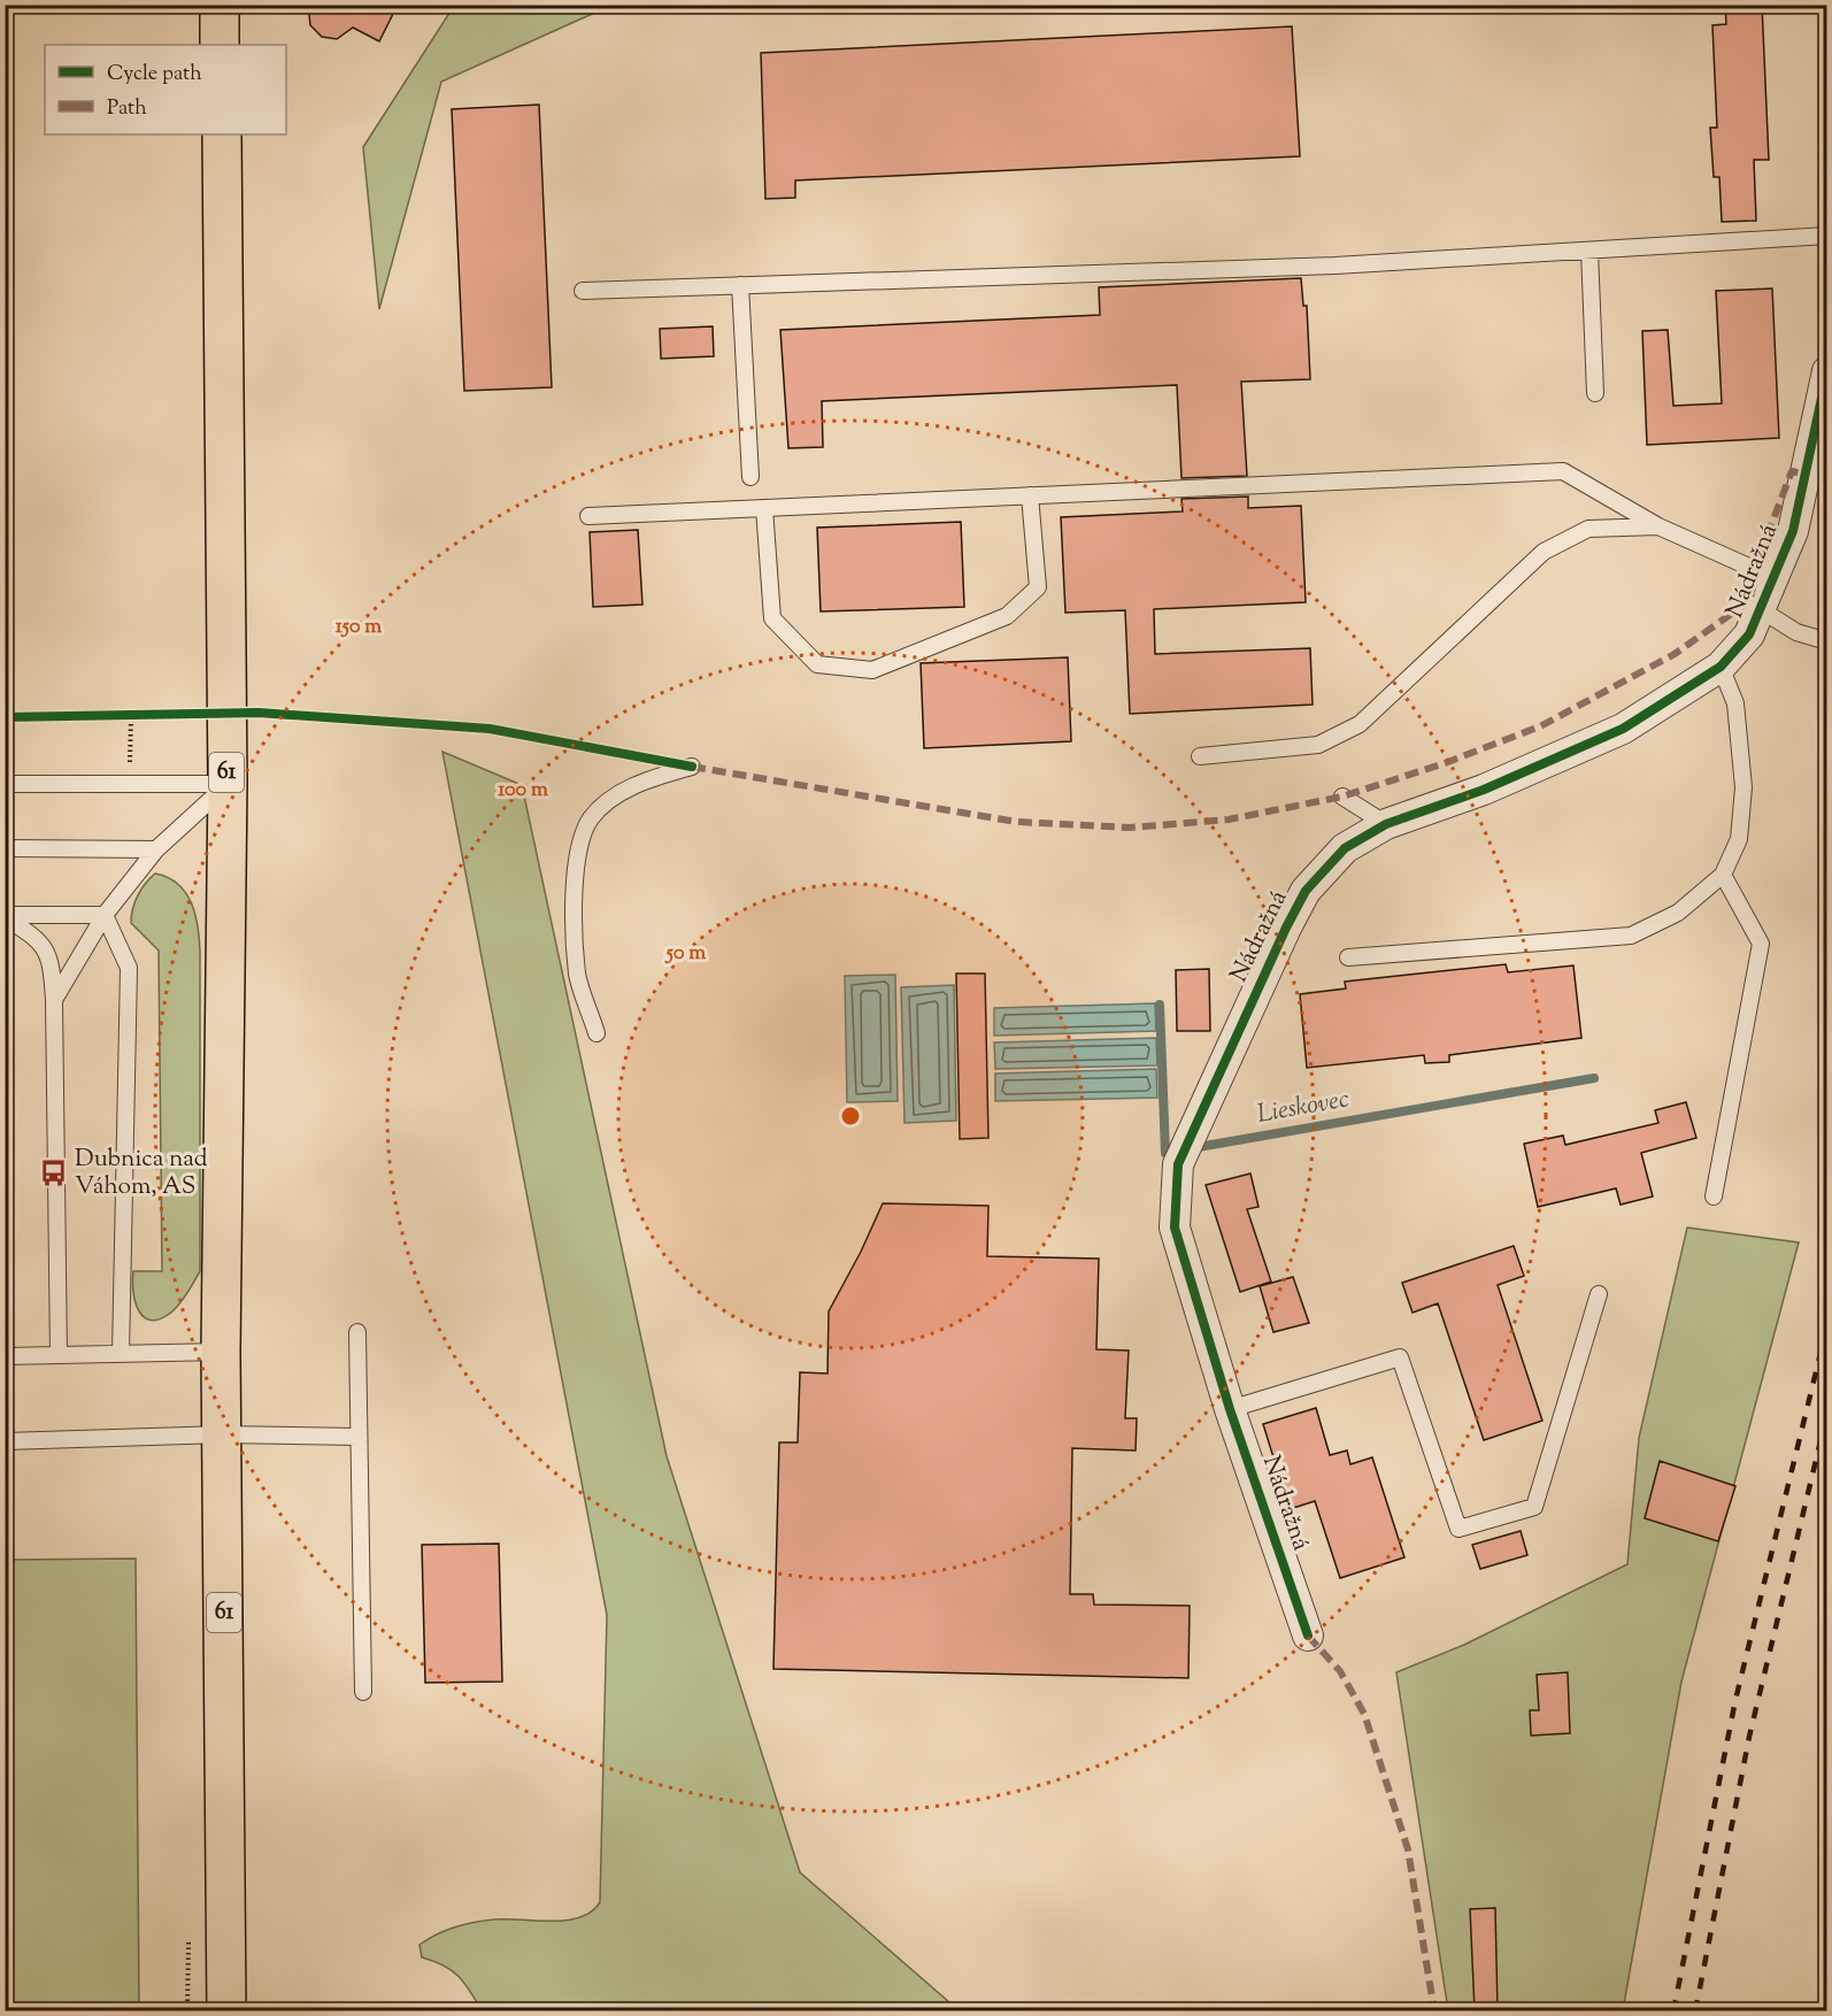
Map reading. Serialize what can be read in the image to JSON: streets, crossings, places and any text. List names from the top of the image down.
{
  "streets": {
    "main road": ["61"],
    "street": ["Nádražná"]
  },
  "water": ["Lieskovec"],
  "places": {
    "bus stop": ["Dubnica nad Váhom, AS"]
  },
  "legend": ["Cycle path", "Path"],
  "rings": ["150 m", "100 m", "50 m"]
}
